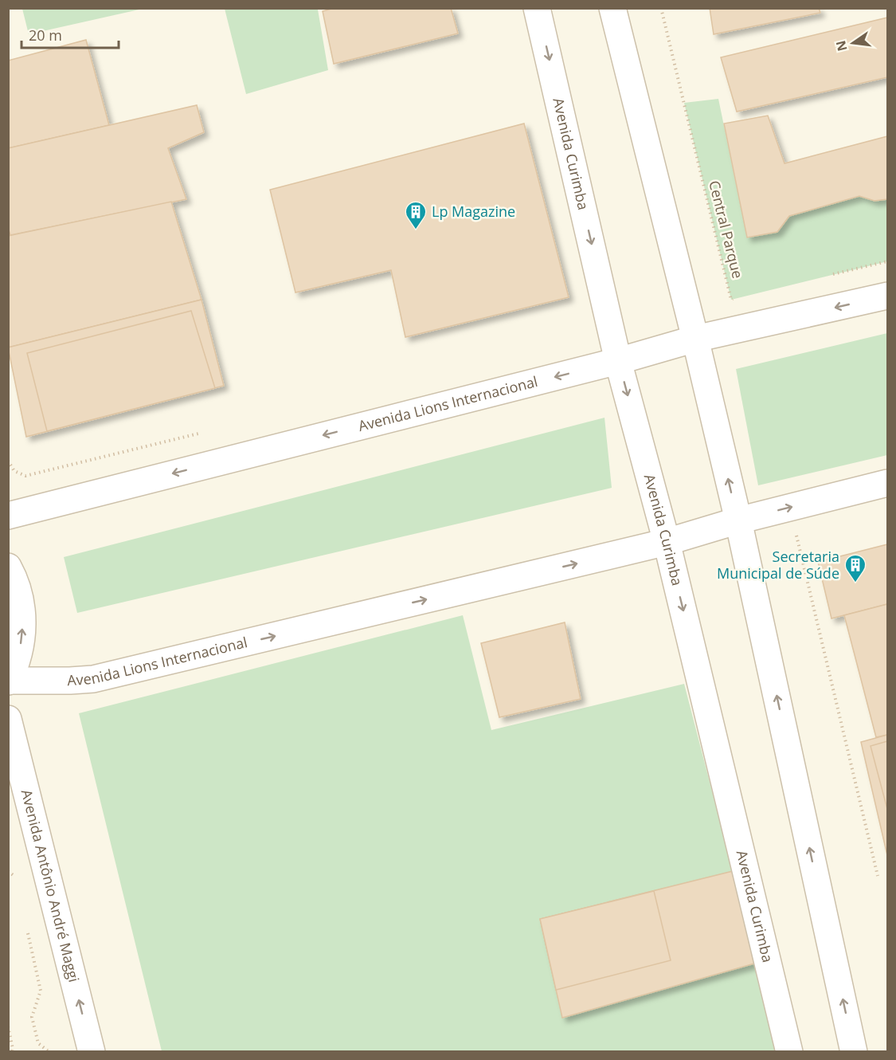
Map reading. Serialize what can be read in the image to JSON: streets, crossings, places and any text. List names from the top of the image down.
{
  "streets": {
    "street": ["Avenida Curimba", "Avenida Lions Internacional", "Avenida Antônio André Maggi"],
    "path": ["Central Parque"]
  },
  "crossings": [
    ["Avenida Curimba", "Avenida Lions Internacional"]
  ],
  "one_way": ["Avenida Antônio André Maggi"],
  "places": {
    "building": ["Lp Magazine", "Secretaria Municipal de Súde"]
  },
  "scale_bar": "20 m",
  "north": "left"
}
